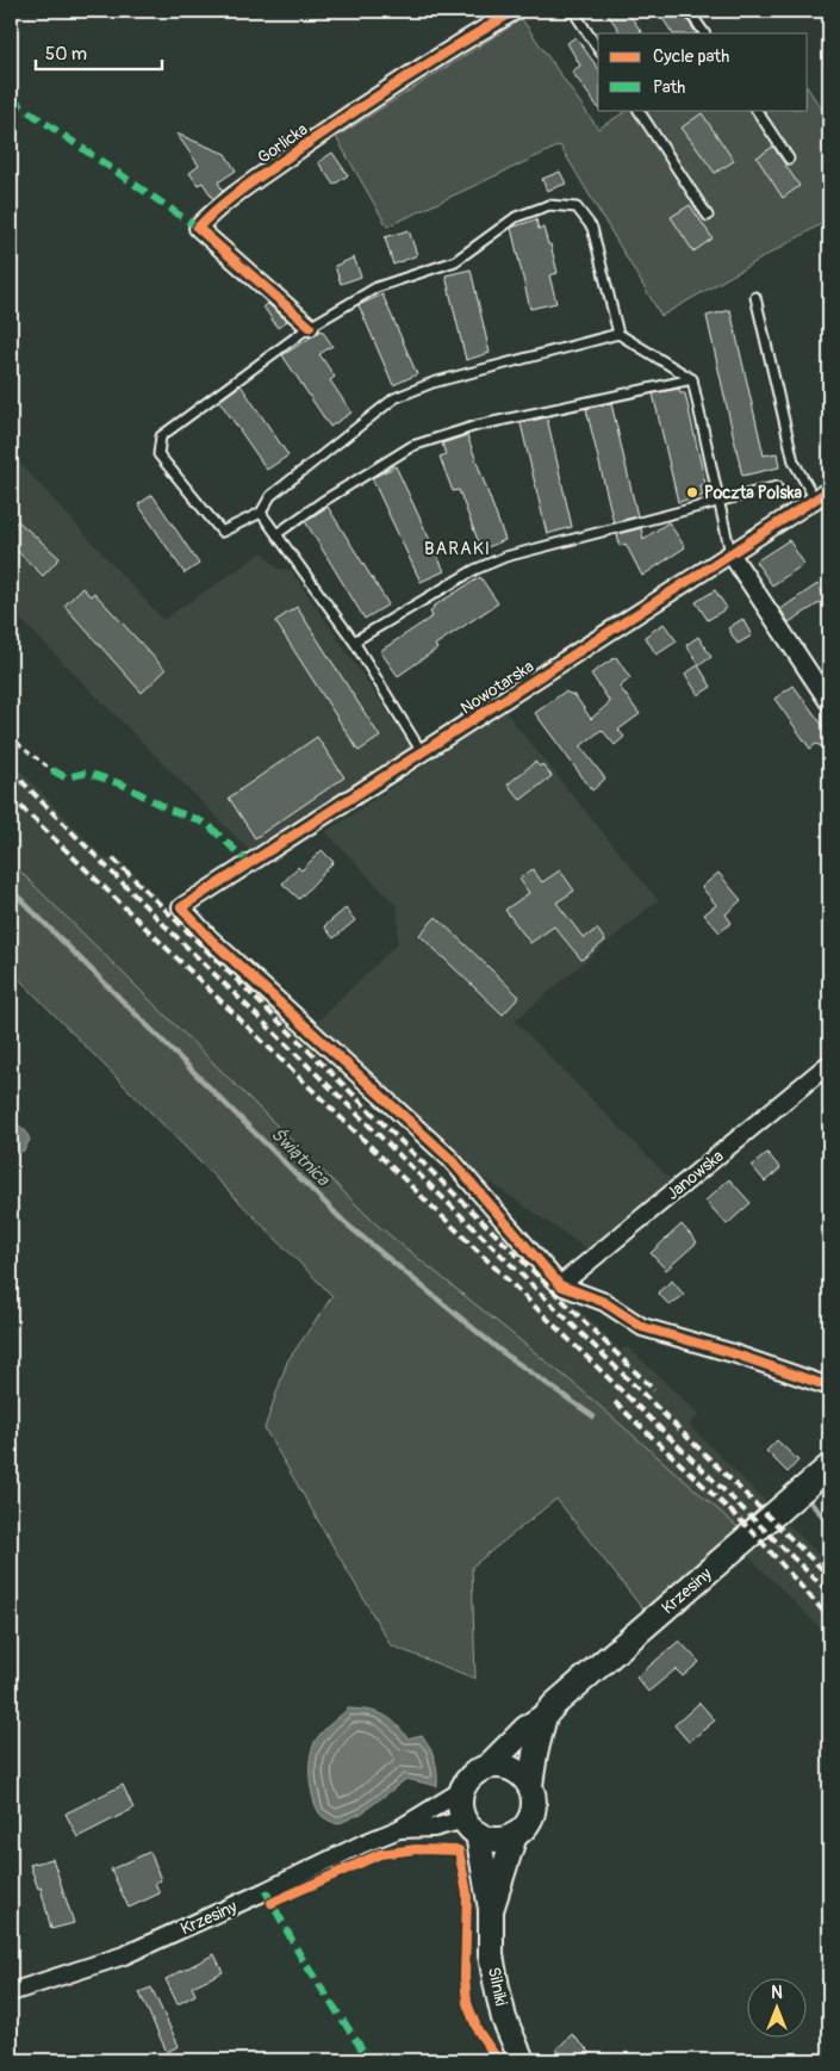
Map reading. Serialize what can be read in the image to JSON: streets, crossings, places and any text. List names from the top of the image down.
{
  "streets": {
    "street": [
      "Gorlicka",
      "Nowotarska",
      "Janowska",
      "Krzesiny",
      "Silniki"
    ]
  },
  "crossings": [
    ["Nowotarska", "Janowska"],
    ["Krzesiny", "Silniki"]
  ],
  "districts": ["BARAKI"],
  "water": ["Świątnica"],
  "places": ["Poczta Polska"],
  "legend": ["Cycle path", "Path"],
  "scale_bar": "50 m",
  "north": "top"
}
